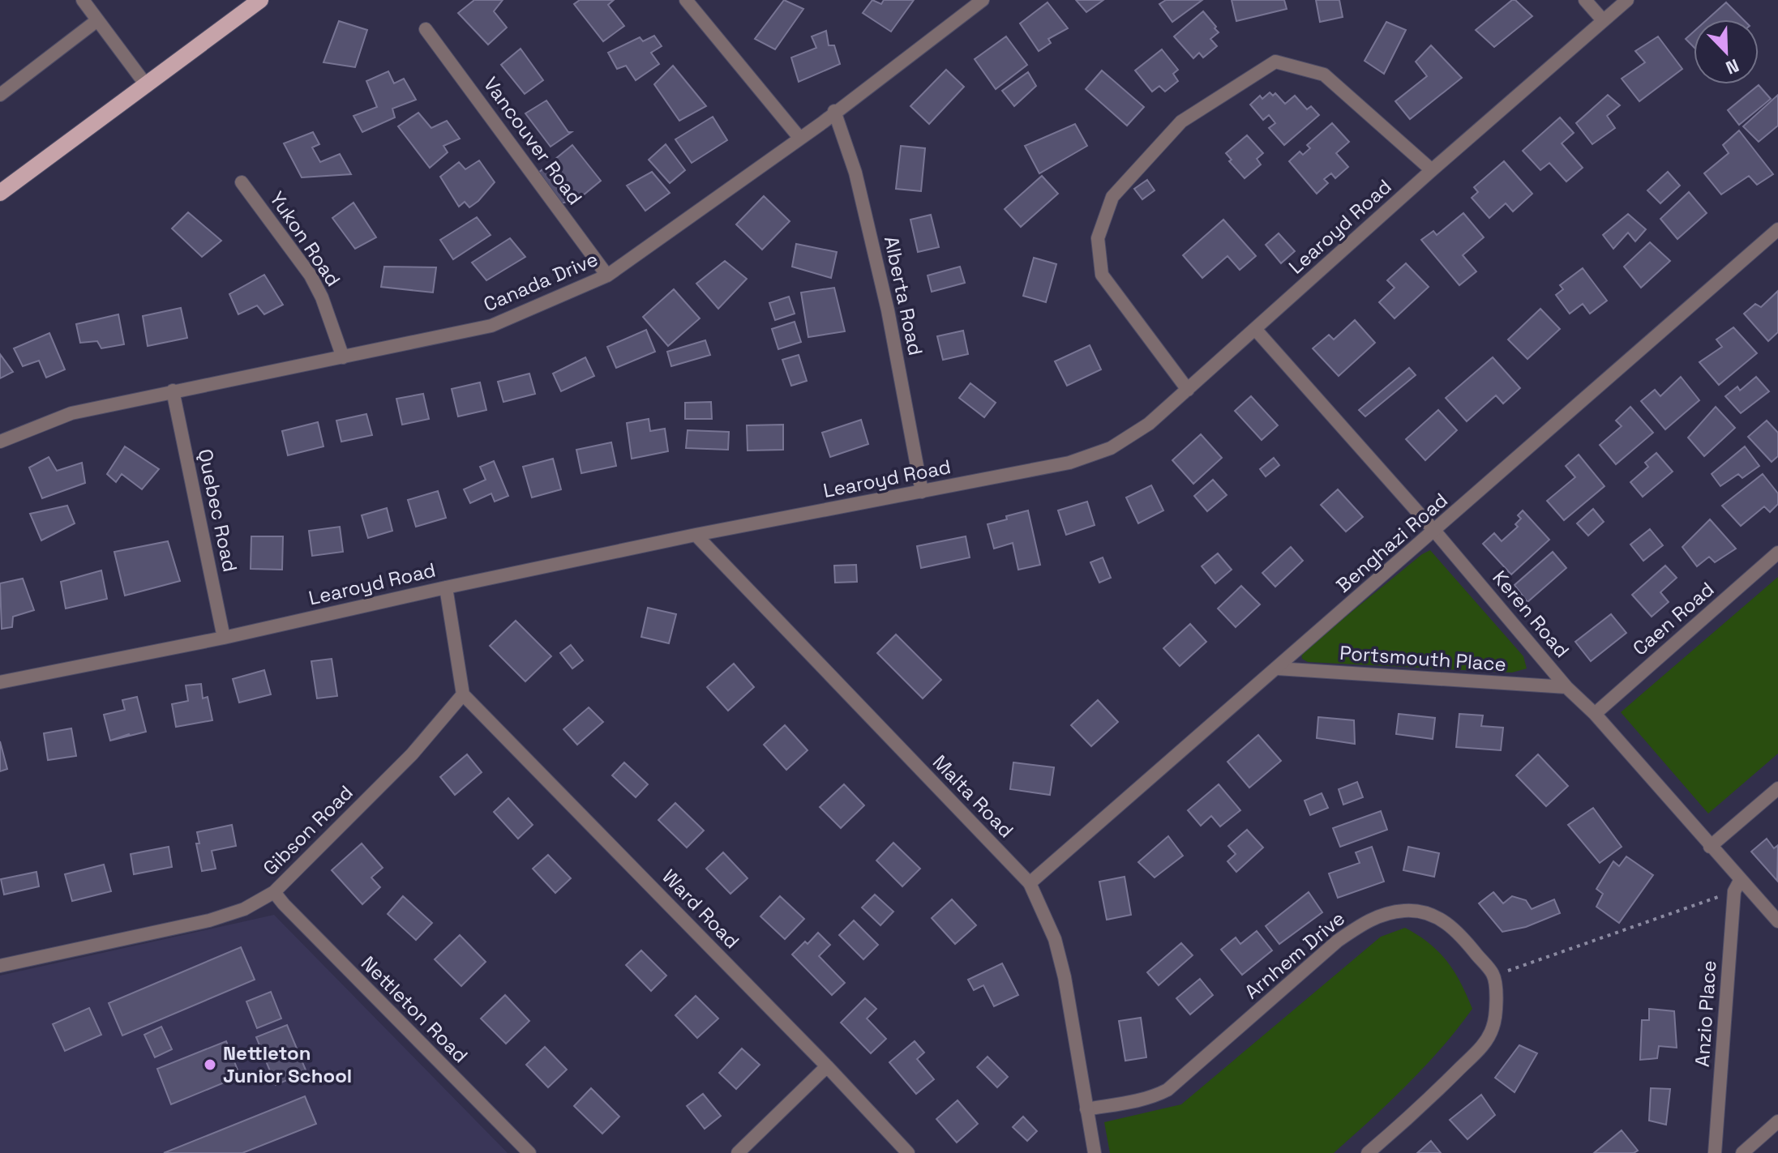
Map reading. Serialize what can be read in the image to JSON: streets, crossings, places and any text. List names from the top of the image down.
{
  "streets": {
    "street": [
      "Vancouver Road",
      "Learoyd Road",
      "Yukon Road",
      "Canada Drive",
      "Alberta Road",
      "Quebec Road",
      "Benghazi Road",
      "Keren Road",
      "Caen Road",
      "Portsmouth Place",
      "Malta Road",
      "Gibson Road",
      "Ward Road",
      "Arnhem Drive",
      "Nettleton Road",
      "Anzio Place"
    ]
  },
  "crossings": [
    ["Vancouver Road", "Canada Drive"],
    ["Learoyd Road", "Alberta Road"],
    ["Learoyd Road", "Quebec Road"],
    ["Learoyd Road", "Keren Road"],
    ["Learoyd Road", "Malta Road"],
    ["Yukon Road", "Canada Drive"],
    ["Canada Drive", "Alberta Road"],
    ["Canada Drive", "Quebec Road"],
    ["Benghazi Road", "Keren Road"],
    ["Benghazi Road", "Portsmouth Place"],
    ["Benghazi Road", "Malta Road"],
    ["Keren Road", "Caen Road"],
    ["Keren Road", "Portsmouth Place"],
    ["Keren Road", "Anzio Place"],
    ["Malta Road", "Arnhem Drive"],
    ["Gibson Road", "Ward Road"],
    ["Gibson Road", "Nettleton Road"]
  ],
  "places": ["Nettleton Junior School"],
  "north": "bottom right"
}
